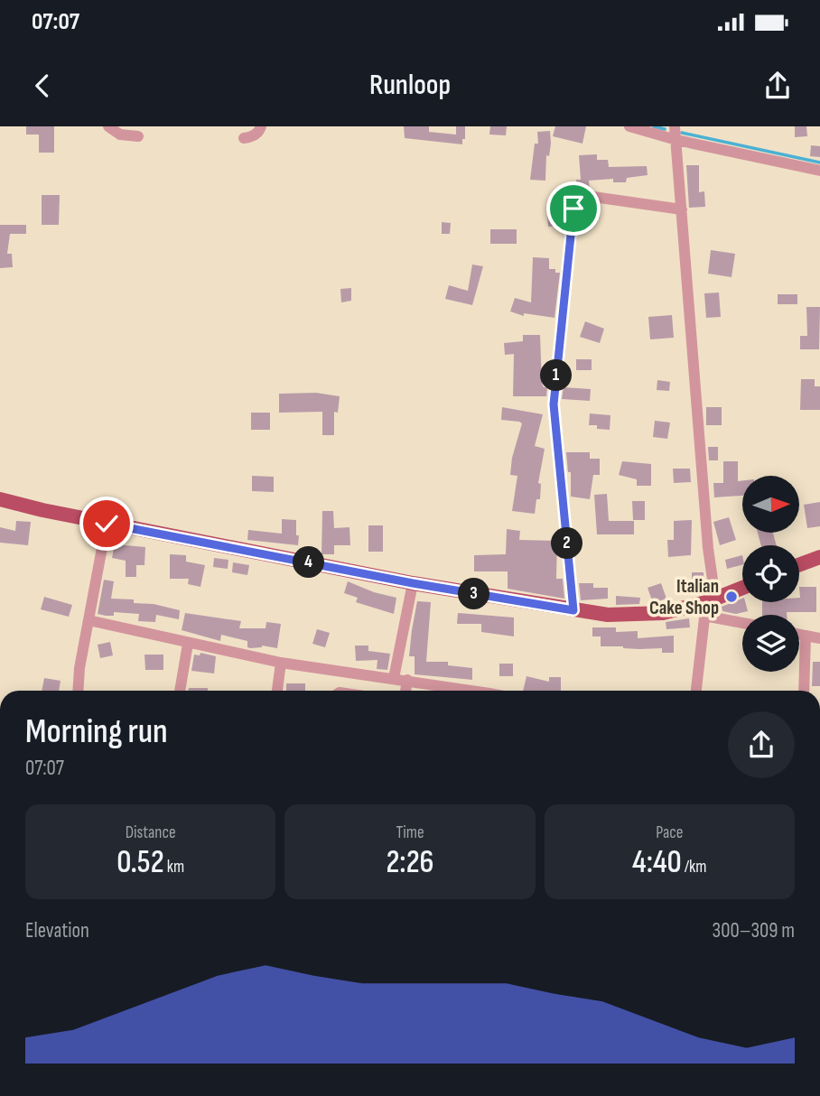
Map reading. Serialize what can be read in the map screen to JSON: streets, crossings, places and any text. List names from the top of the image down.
{
  "places": ["Italian Cake Shop"],
  "north": "right",
  "page": {
    "status": "07:07",
    "header": "Runloop",
    "pins": [
      "1",
      "2",
      "4",
      "3"
    ],
    "heading": ["Morning run", "07:07"],
    "stats": [
      ["Distance", "0.52 km"],
      ["Time", "2:26"],
      ["Pace", "4:40 /km"]
    ],
    "chart": ["Elevation", "300–309 m"]
  }
}
